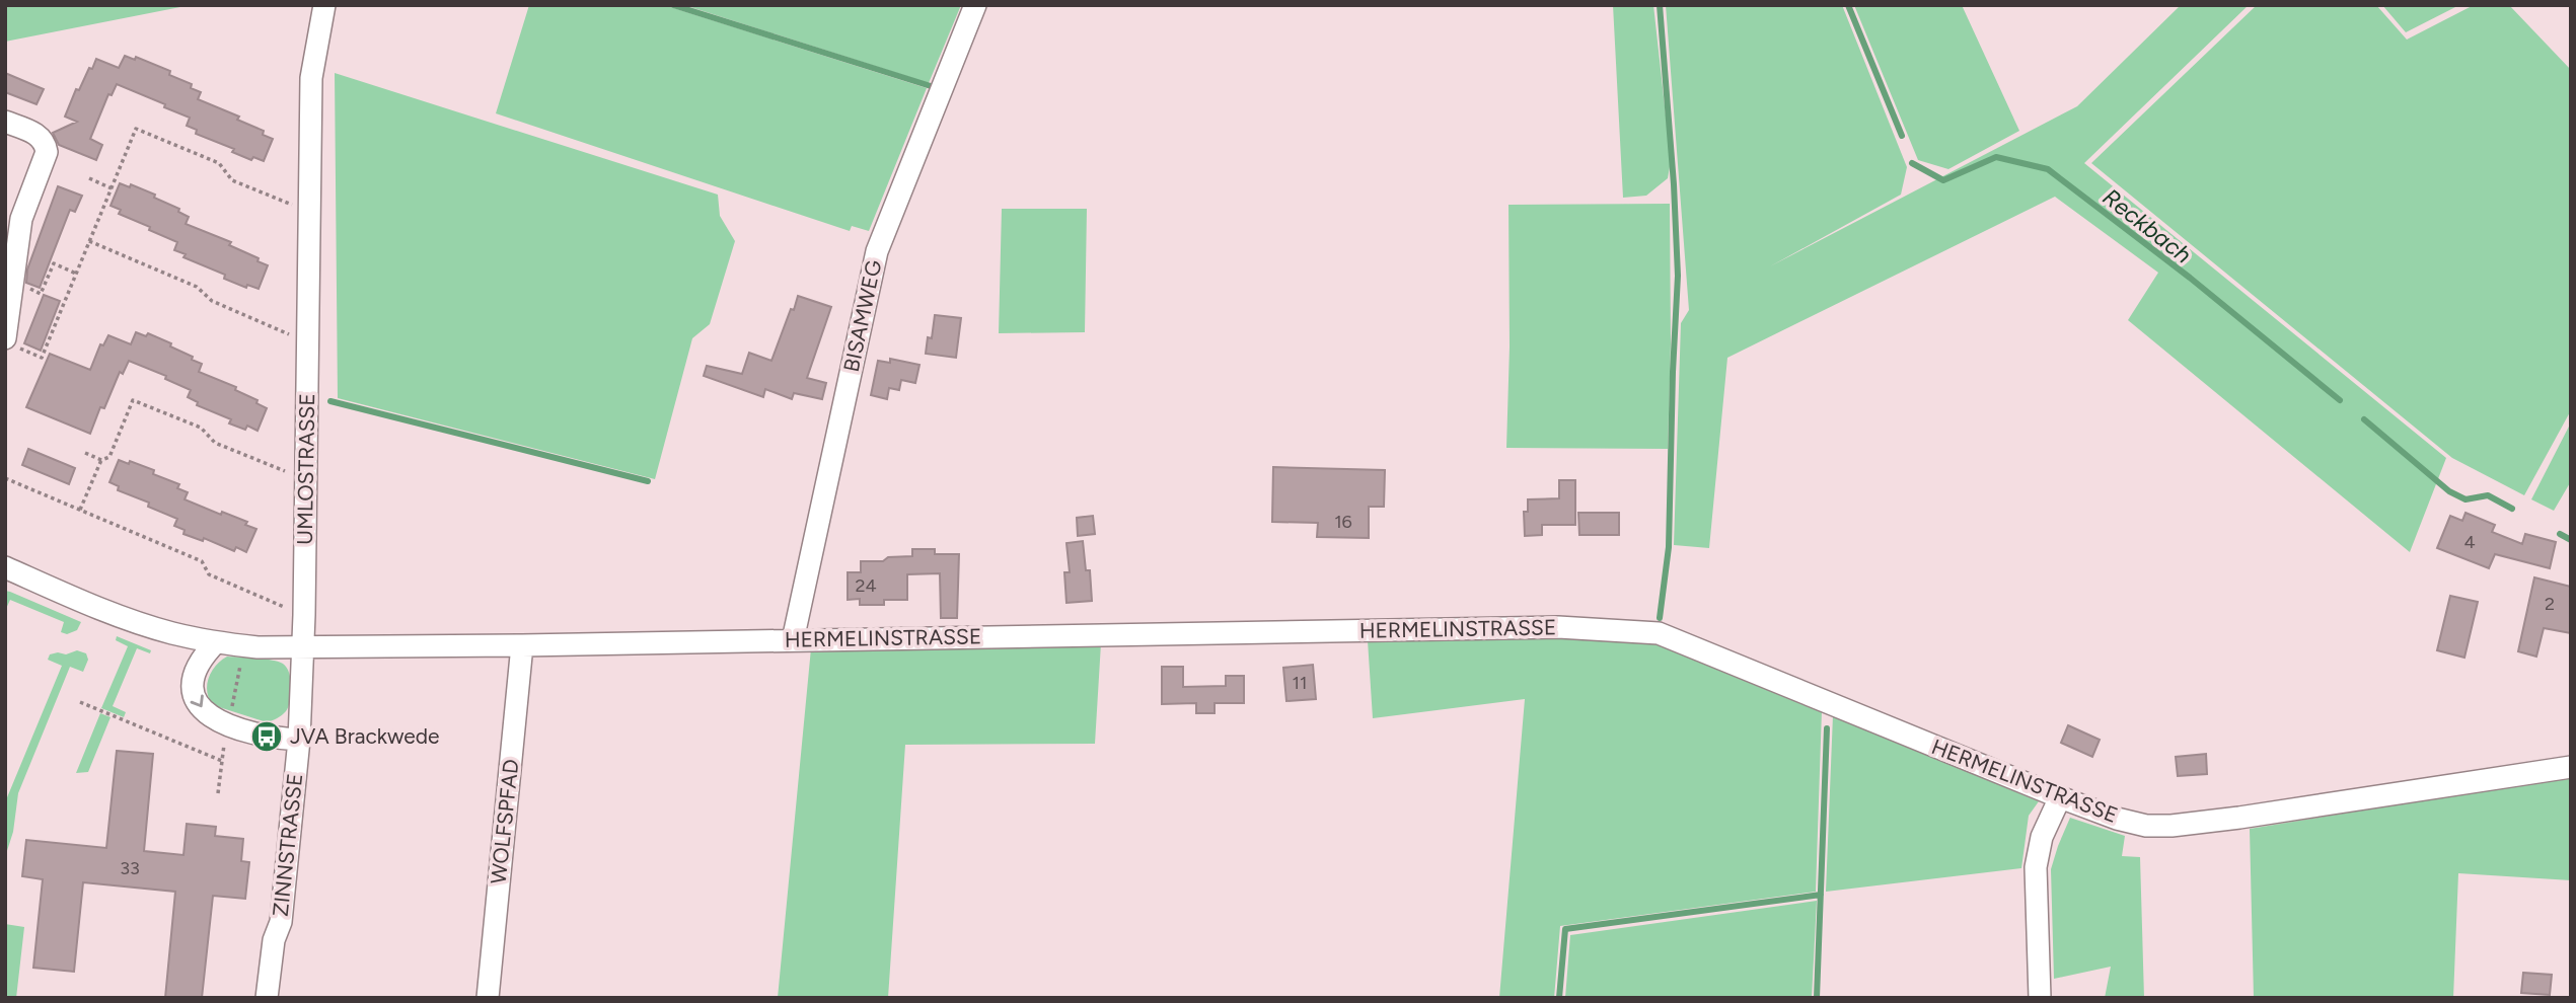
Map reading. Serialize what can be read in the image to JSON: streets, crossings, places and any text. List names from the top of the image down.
{
  "streets": {
    "street": [
      "BISAMWEG",
      "UMLOSTRASSE",
      "HERMELINSTRASSE",
      "WOLFSPFAD",
      "ZINNSTRASSE"
    ]
  },
  "crossings": [
    ["BISAMWEG", "HERMELINSTRASSE"],
    ["UMLOSTRASSE", "HERMELINSTRASSE"],
    ["UMLOSTRASSE", "ZINNSTRASSE"],
    ["HERMELINSTRASSE", "WOLFSPFAD"],
    ["HERMELINSTRASSE", "ZINNSTRASSE"]
  ],
  "water": ["Reckbach"],
  "places": {
    "bus stop": ["JVA Brackwede"]
  },
  "house_numbers": [
    "16",
    "4",
    "24",
    "2",
    "11",
    "33"
  ]
}
